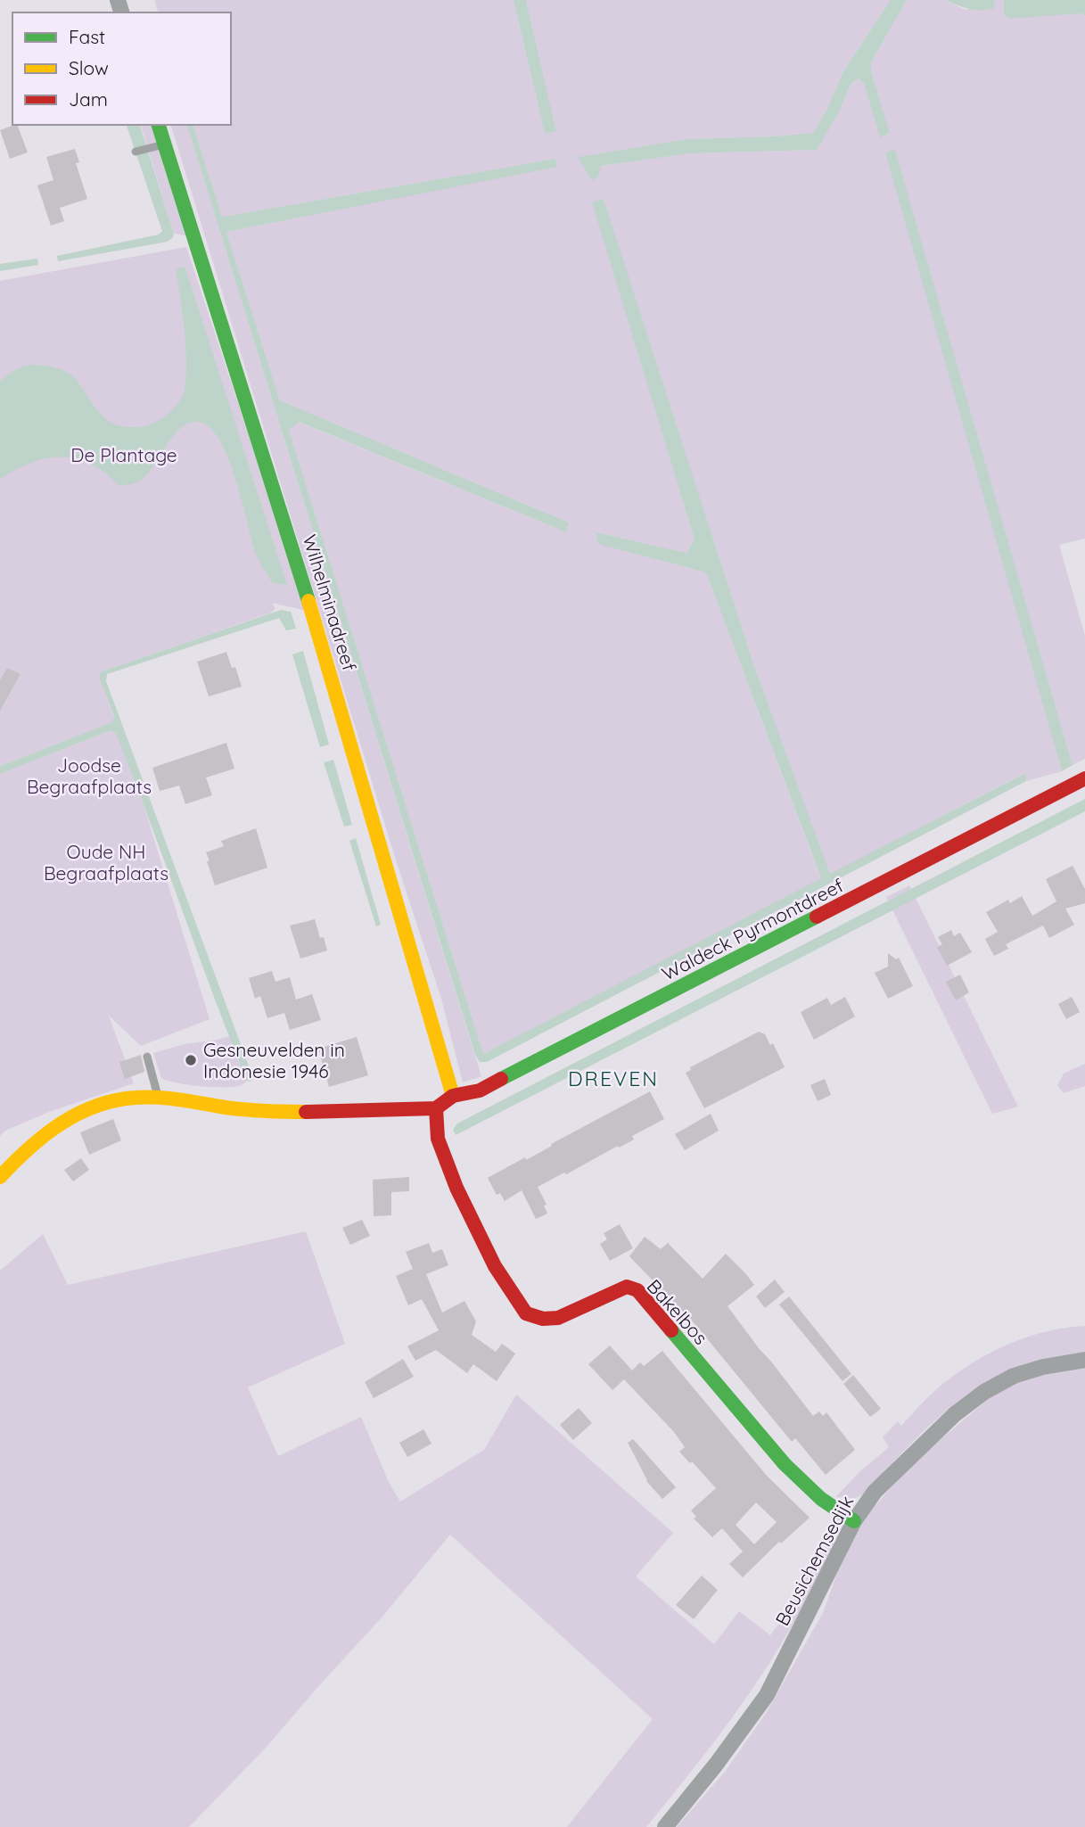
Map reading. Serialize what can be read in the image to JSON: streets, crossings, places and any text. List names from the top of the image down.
{
  "streets": {
    "street": [
      "Wilhelminadreef",
      "Waldeck Pyrmontdreef",
      "Bakelbos",
      "Beusichemsedijk"
    ]
  },
  "crossings": [
    ["Wilhelminadreef", "Waldeck Pyrmontdreef"],
    ["Waldeck Pyrmontdreef", "Bakelbos"],
    ["Bakelbos", "Beusichemsedijk"]
  ],
  "districts": ["DREVEN"],
  "parks": ["De Plantage", "Joodse Begraafplaats", "Oude NH Begraafplaats"],
  "places": ["Gesneuvelden in Indonesie 1946"],
  "legend": ["Fast", "Slow", "Jam"]
}
